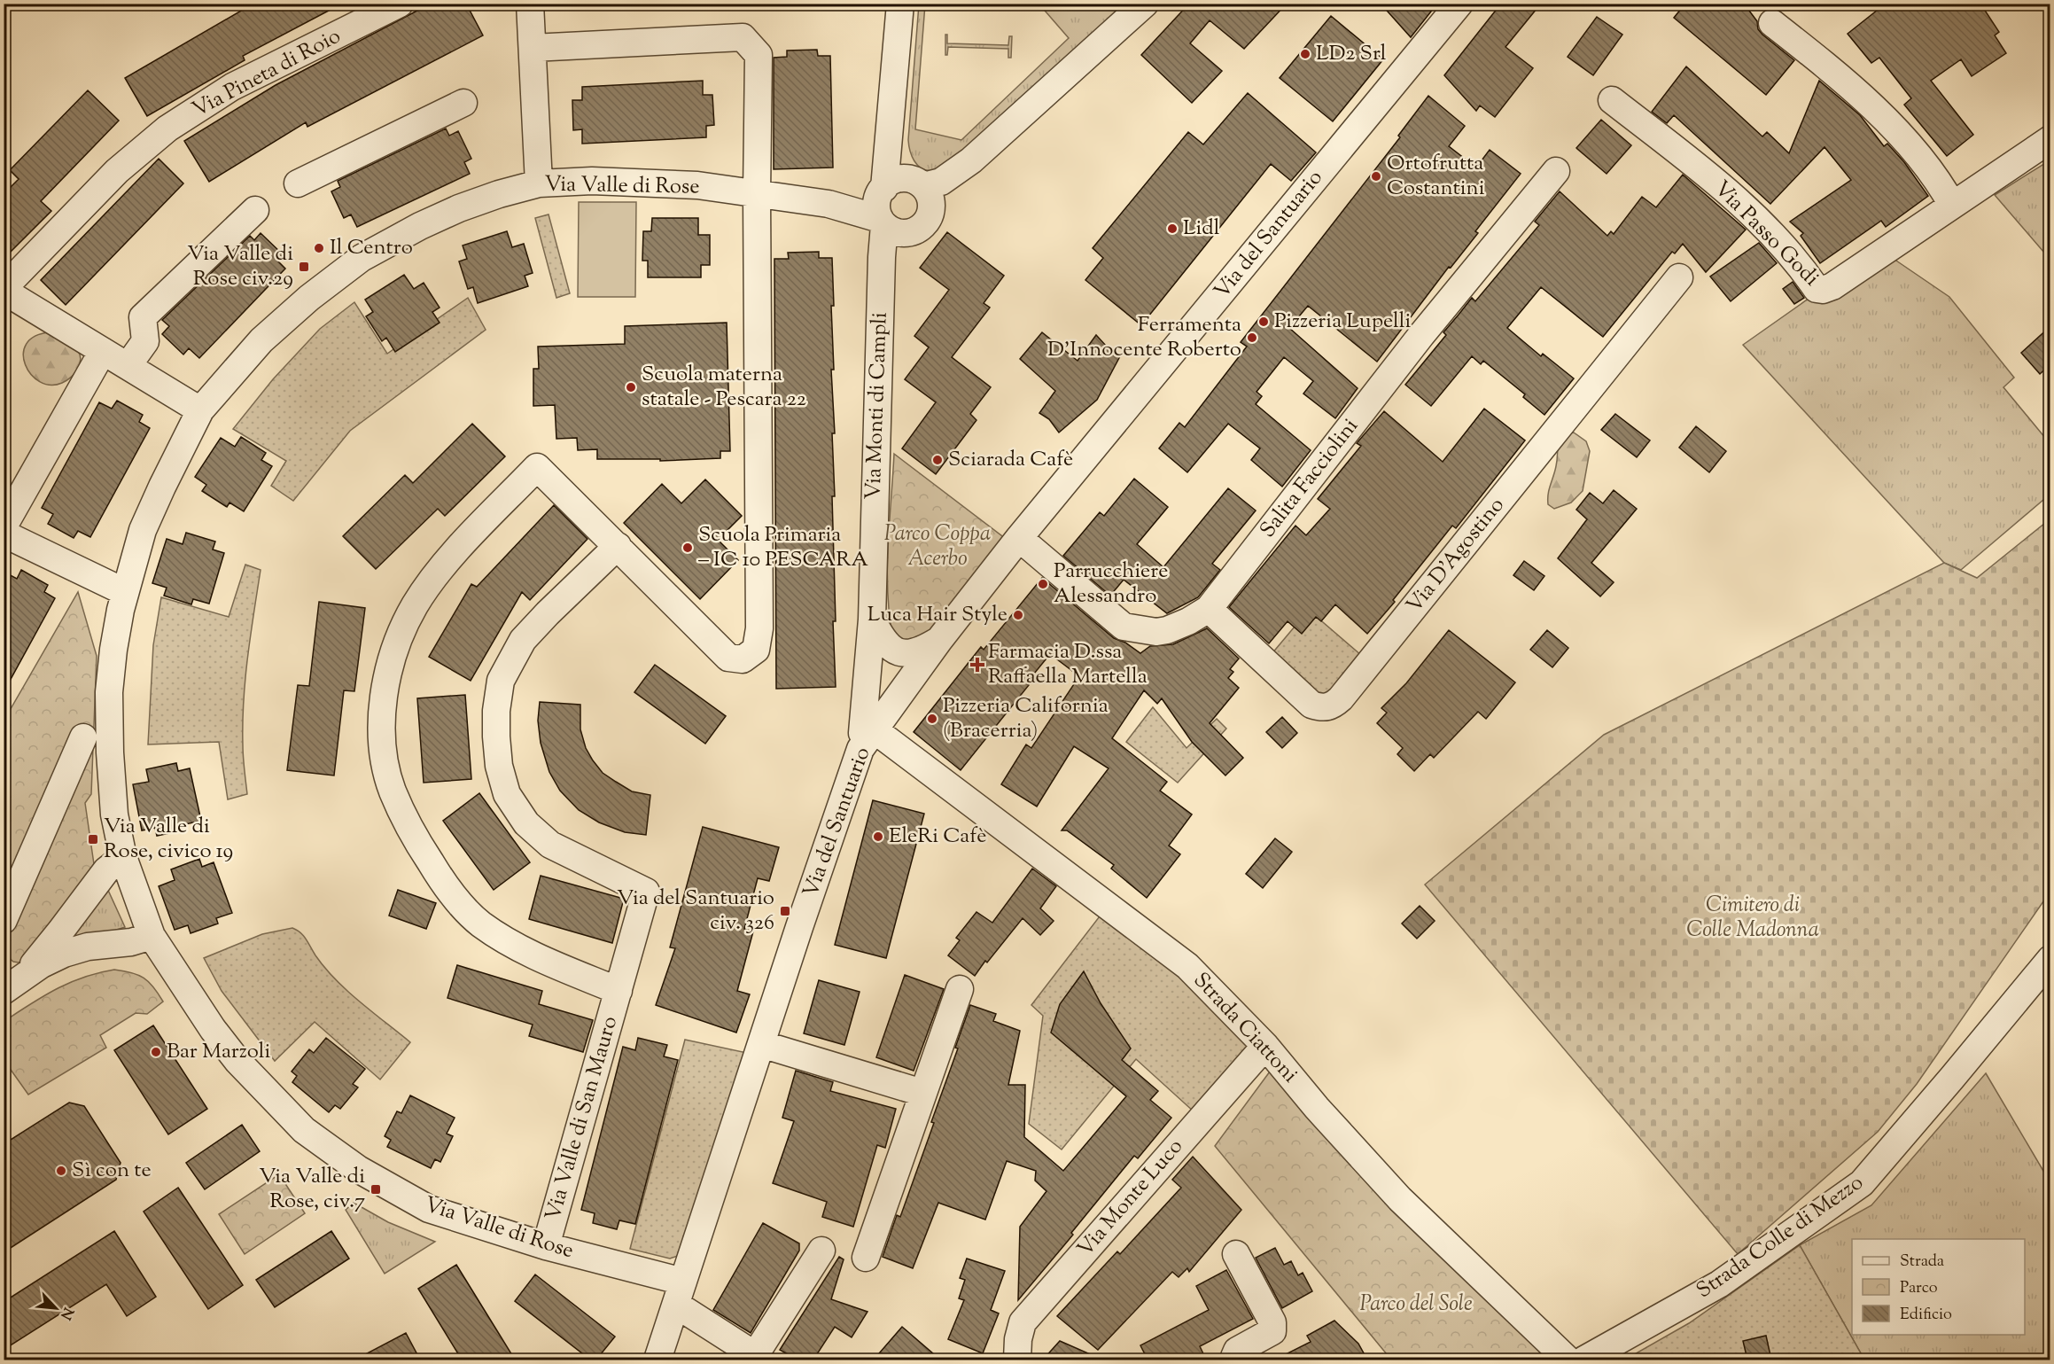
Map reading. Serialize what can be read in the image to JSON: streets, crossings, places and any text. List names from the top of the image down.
{
  "streets": {
    "street": [
      "Via Pineta di Roio",
      "Via Valle di Rose",
      "Via Passo Godi",
      "Via del Santuario",
      "Via Monti di Campli",
      "Salita Facciolini",
      "Via D'Agostino",
      "Strada Ciattoni",
      "Via Valle di San Mauro",
      "Via Monte Luco",
      "Strada Colle di Mezzo"
    ]
  },
  "crossings": [
    ["Via Pineta di Roio", "Via Valle di Rose"],
    ["Via Valle di Rose", "Via del Santuario"],
    ["Via Valle di Rose", "Via Monti di Campli"],
    ["Via Valle di Rose", "Via Valle di San Mauro"],
    ["Via del Santuario", "Via Monti di Campli"],
    ["Via del Santuario", "Salita Facciolini"],
    ["Via del Santuario", "Strada Ciattoni"],
    ["Via Monti di Campli", "Strada Ciattoni"],
    ["Salita Facciolini", "Via D'Agostino"],
    ["Strada Ciattoni", "Via Monte Luco"]
  ],
  "parks": ["Parco Coppa Acerbo", "Cimitero di Colle Madonna", "Parco del Sole"],
  "places": {
    "other": [
      "LD2 Srl",
      "Ortofrutta Costantini",
      "Lidl",
      "Il Centro",
      "Pizzeria Lupelli",
      "Ferramenta D'Innocente Roberto",
      "Scuola materna statale - Pescara 22",
      "Sciarada Cafè",
      "Scuola Primaria – IC 10 PESCARA",
      "Parrucchiere Alessandro",
      "Luca Hair Style",
      "Pizzeria California (Bracerria)",
      "EleRi Cafè",
      "Bar Marzoli",
      "Sì con te"
    ],
    "transit": [
      "Via Valle di Rose civ.29",
      "Via Valle di Rose, civico 19",
      "Via del Santuario civ. 326",
      "Via Valle di Rose, civ.7"
    ],
    "health": ["Farmacia D.ssa Raffaella Martella"]
  },
  "legend": ["Strada", "Parco", "Edificio"],
  "north": "bottom right"
}
